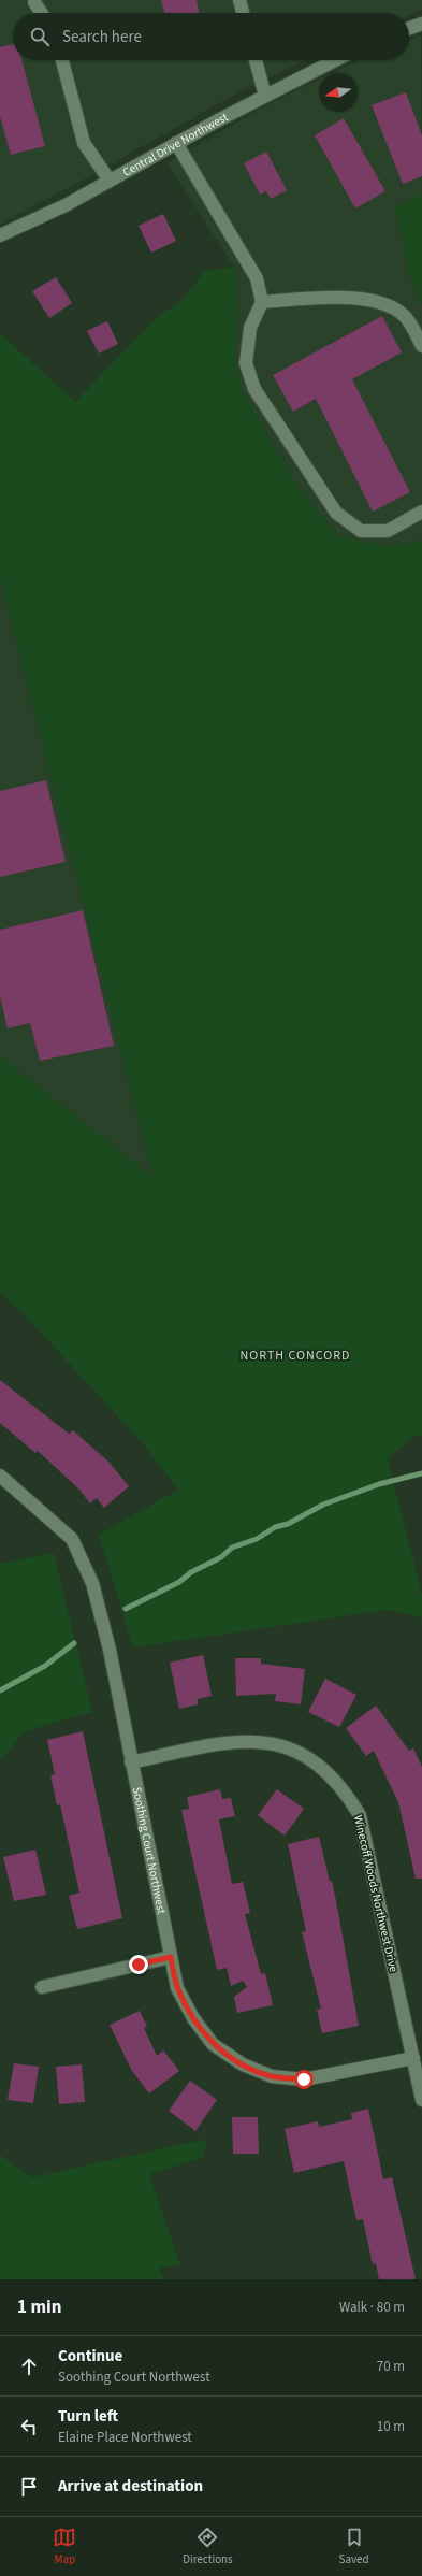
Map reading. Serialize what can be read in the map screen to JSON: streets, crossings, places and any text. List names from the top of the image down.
{
  "streets": {
    "street": ["Central Drive Northwest", "Soothing Court Northwest", "Winecoff Woods Northwest Drive"]
  },
  "crossings": [
    ["Soothing Court Northwest", "Winecoff Woods Northwest Drive"]
  ],
  "districts": ["NORTH CONCORD"],
  "north": "left",
  "page": {
    "search": "Search here",
    "heading": ["1 min", "Walk · 80 m"],
    "list": [
      ["Continue", "Soothing Court Northwest", "70 m"],
      ["Turn left", "Elaine Place Northwest", "10 m"],
      "Arrive at destination"
    ],
    "nav": ["Map", "Directions", "Saved"]
  }
}
